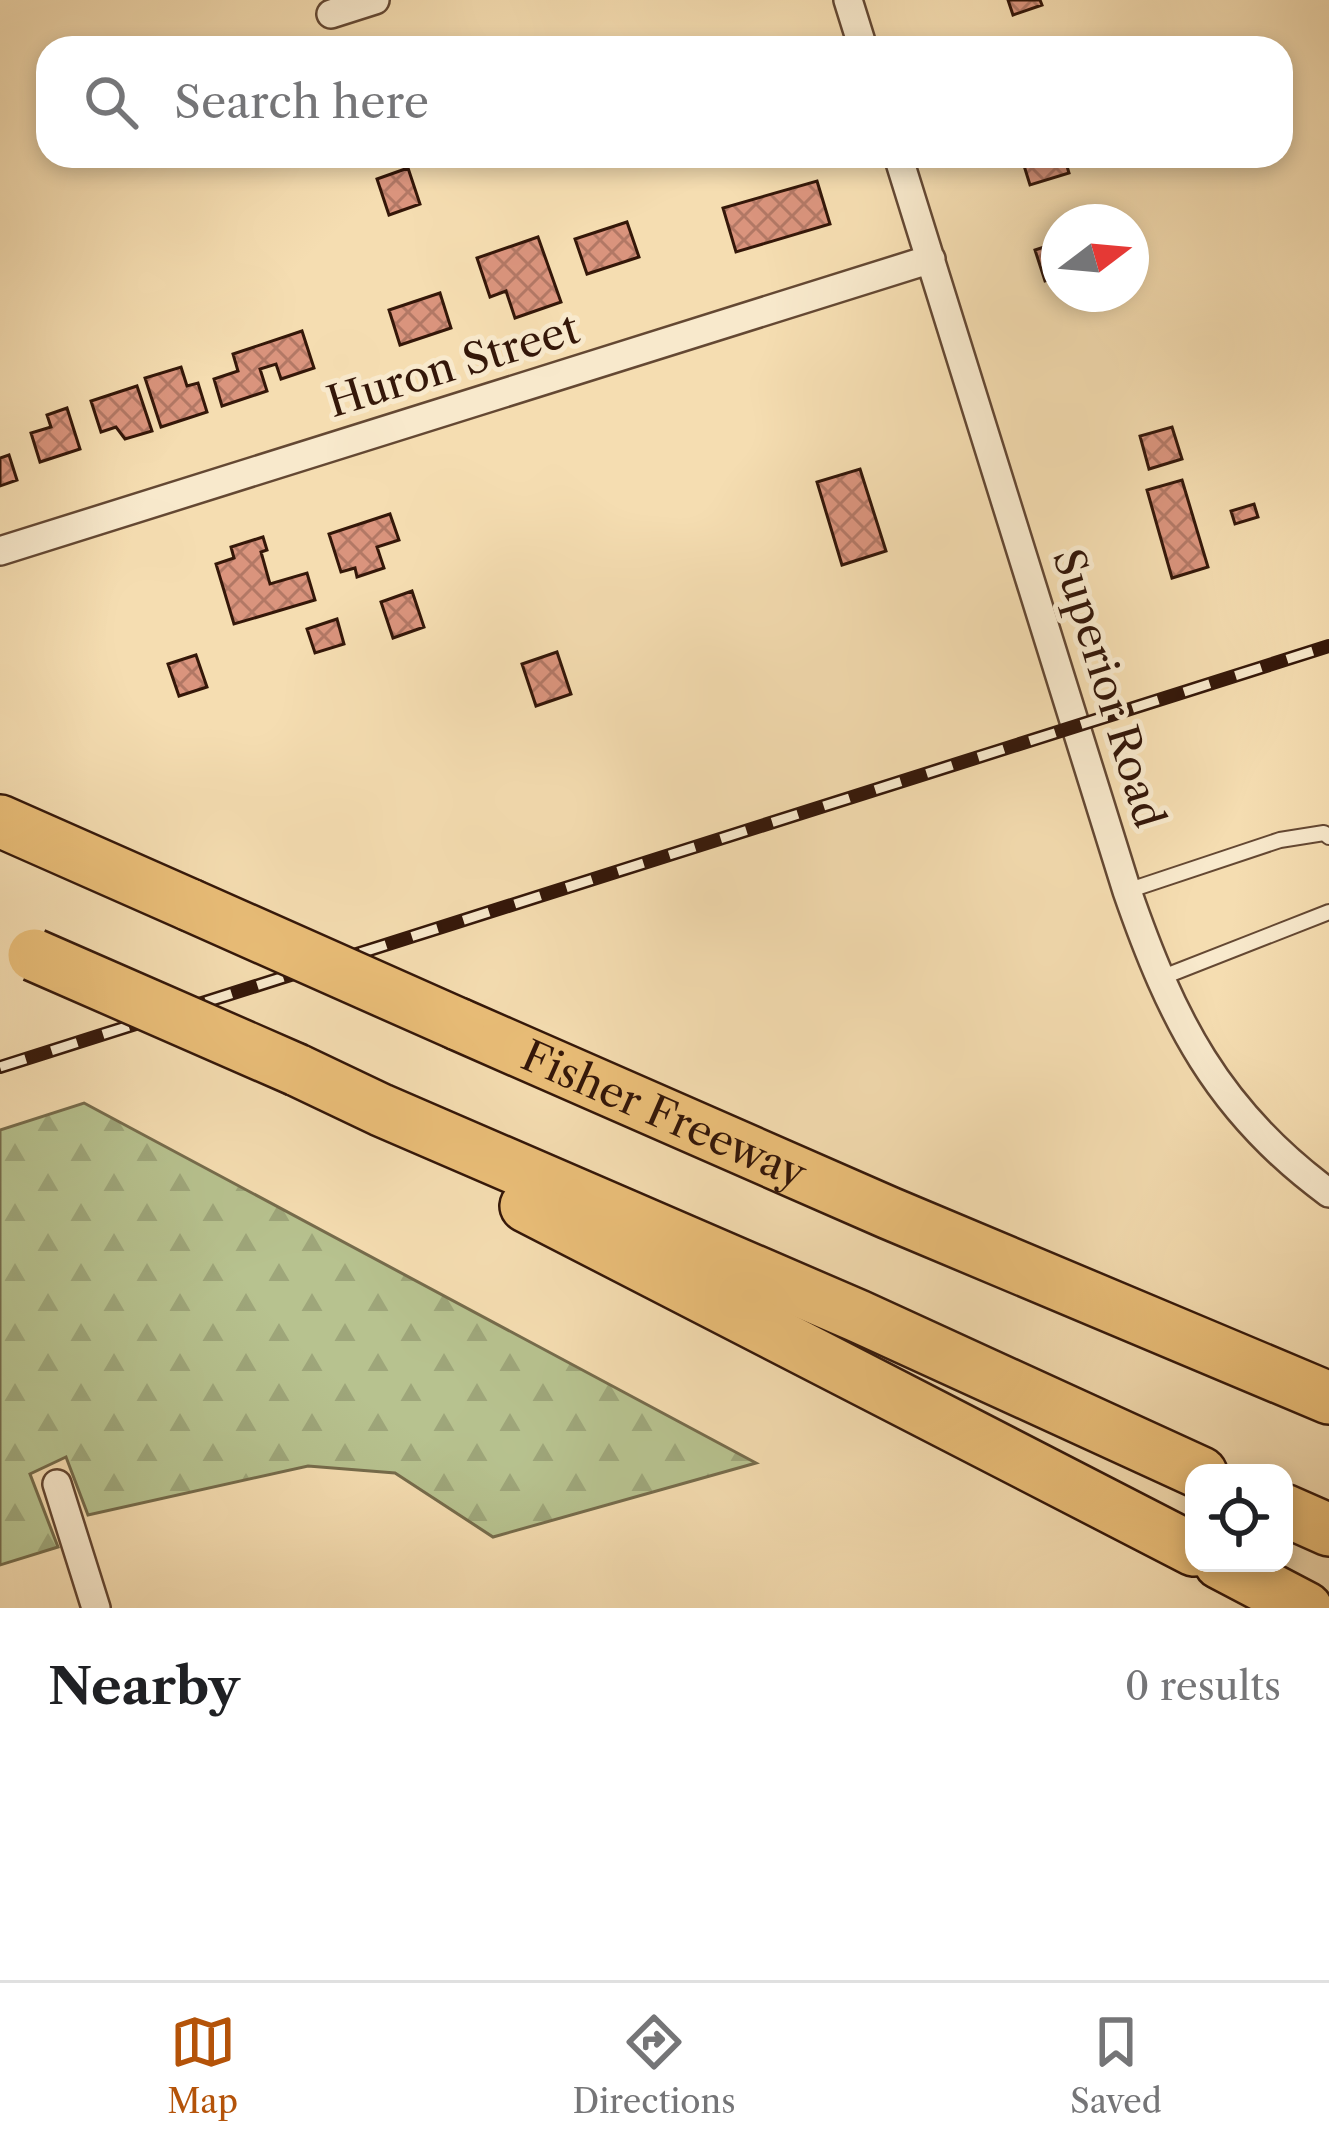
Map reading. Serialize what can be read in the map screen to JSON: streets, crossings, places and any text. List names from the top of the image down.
{
  "streets": {
    "highway": ["Fisher Freeway"],
    "street": ["Huron Street", "Superior Road"]
  },
  "crossings": [
    ["Huron Street", "Superior Road"]
  ],
  "north": "right",
  "page": {
    "search": "Search here",
    "heading": ["Nearby", "0 results"],
    "nav": ["Map", "Directions", "Saved"]
  }
}
